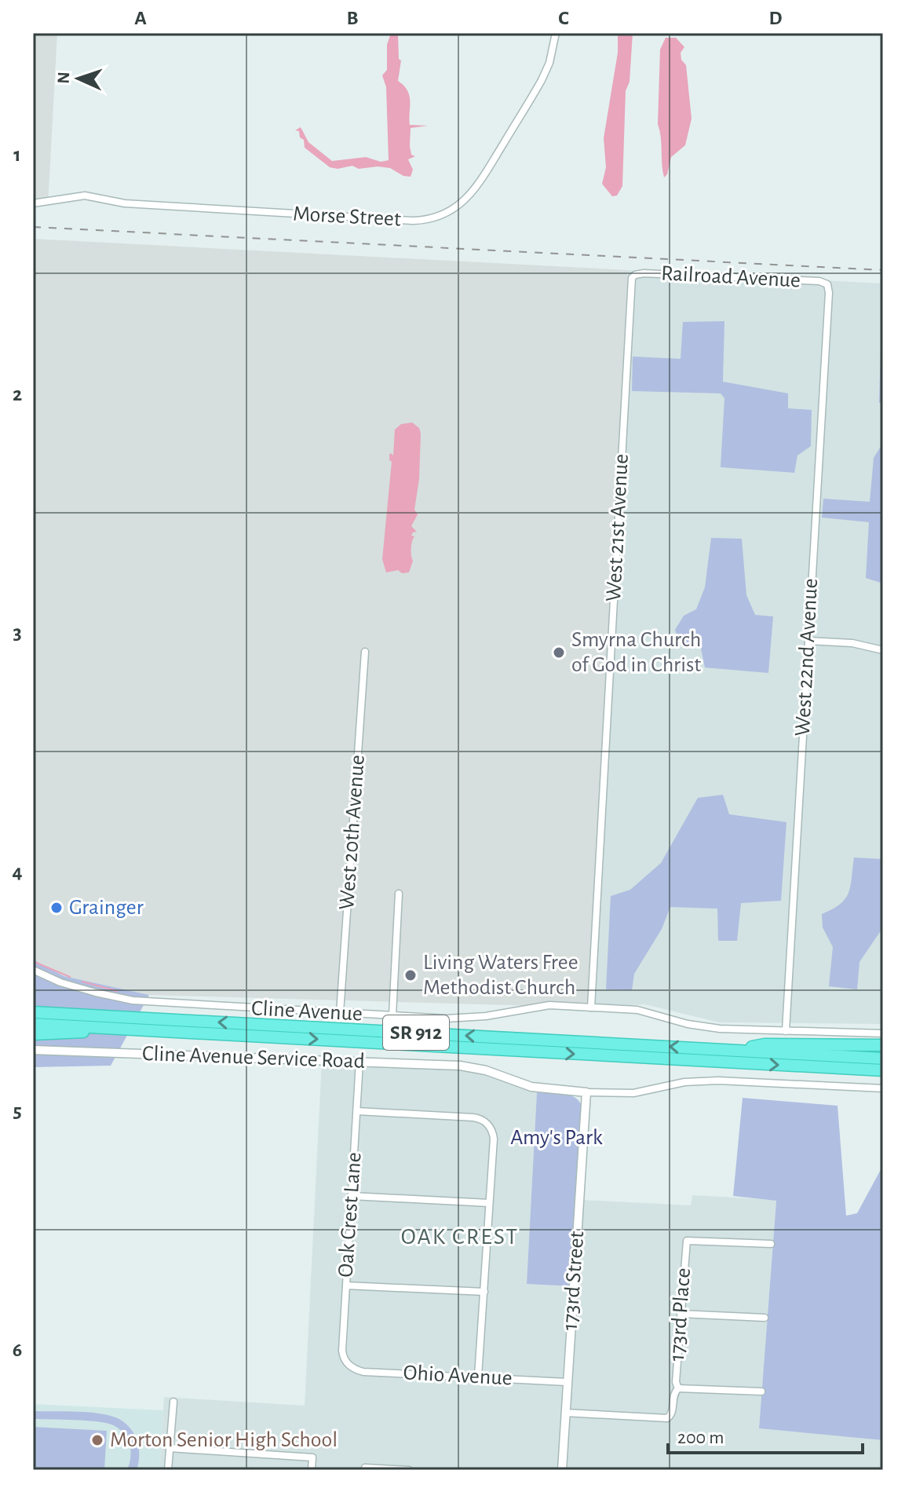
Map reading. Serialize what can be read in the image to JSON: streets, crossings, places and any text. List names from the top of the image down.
{
  "streets": {
    "highway": ["Cline Avenue", "SR 912"],
    "street": [
      "Morse Street",
      "Railroad Avenue",
      "West 21st Avenue",
      "West 22nd Avenue",
      "West 20th Avenue",
      "Cline Avenue Service Road",
      "Oak Crest Lane",
      "173rd Street",
      "173rd Place",
      "Ohio Avenue"
    ]
  },
  "crossings": [
    ["Railroad Avenue", "West 21st Avenue"],
    ["Railroad Avenue", "West 22nd Avenue"],
    ["West 21st Avenue", "Cline Avenue"],
    ["West 22nd Avenue", "Cline Avenue"],
    ["West 20th Avenue", "Cline Avenue"],
    ["Cline Avenue Service Road", "Oak Crest Lane"],
    ["Cline Avenue Service Road", "173rd Street"],
    ["Oak Crest Lane", "Ohio Avenue"],
    ["173rd Street", "173rd Place"],
    ["173rd Street", "Ohio Avenue"]
  ],
  "districts": ["OAK CREST"],
  "parks": ["Amy's Park"],
  "places": [
    "Smyrna Church of God in Christ",
    "Grainger",
    "Living Waters Free Methodist Church",
    "Morton Senior High School"
  ],
  "scale_bar": "200 m",
  "north": "left",
  "grid": {
    "columns": [
      "A",
      "B",
      "C",
      "D"
    ],
    "rows": [
      "1",
      "2",
      "3",
      "4",
      "5",
      "6"
    ]
  }
}
